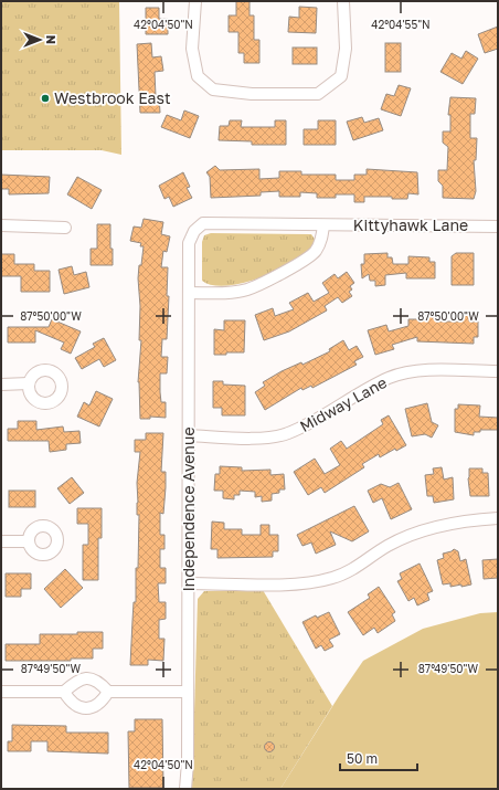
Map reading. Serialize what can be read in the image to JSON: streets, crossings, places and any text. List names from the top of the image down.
{
  "streets": {
    "street": ["Kittyhawk Lane", "Midway Lane", "Independence Avenue"]
  },
  "crossings": [
    ["Kittyhawk Lane", "Independence Avenue"],
    ["Midway Lane", "Independence Avenue"]
  ],
  "places": ["Westbrook East"],
  "scale_bar": "50 m",
  "north": "right",
  "coordinates": [
    "42°04'50\"N",
    "42°04'55\"N",
    "87°50'00\"W",
    "87°49'50\"W"
  ]
}
